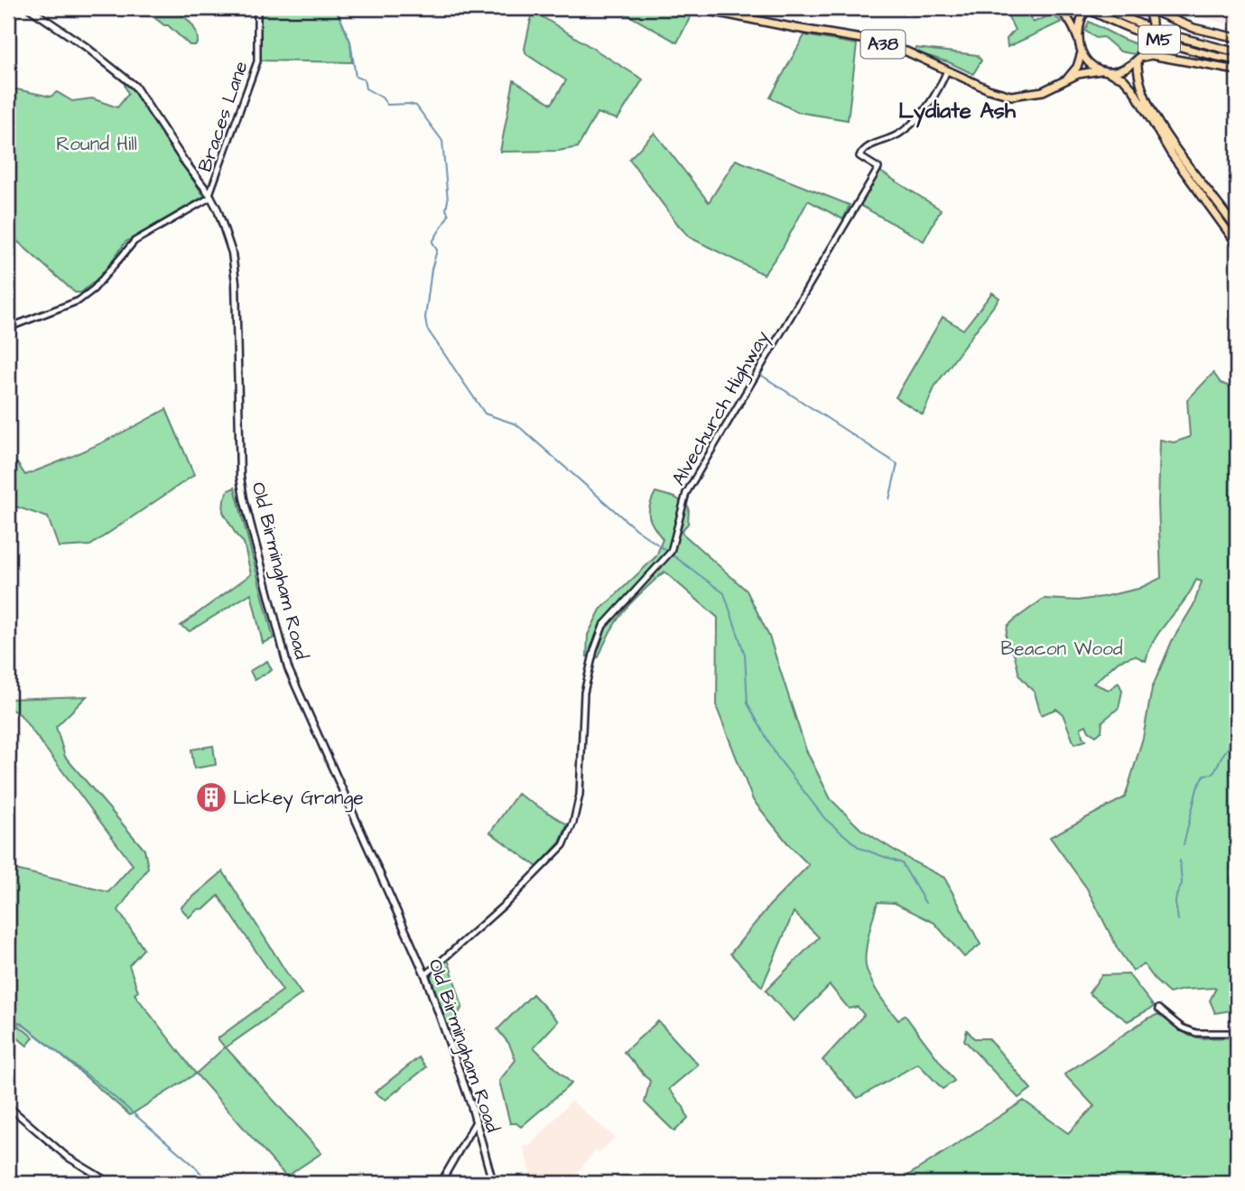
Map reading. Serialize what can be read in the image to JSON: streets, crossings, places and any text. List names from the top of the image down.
{
  "streets": {
    "highway": ["M5", "A38"],
    "main road": ["Old Birmingham Road"],
    "street": ["Braces Lane", "Alvechurch Highway"]
  },
  "crossings": [
    ["A38", "Alvechurch Highway"],
    ["Braces Lane", "Old Birmingham Road"],
    ["Alvechurch Highway", "Old Birmingham Road"]
  ],
  "districts": ["Lydiate Ash"],
  "parks": ["Round Hill", "Beacon Wood"],
  "places": {
    "building": ["Lickey Grange"]
  }
}
